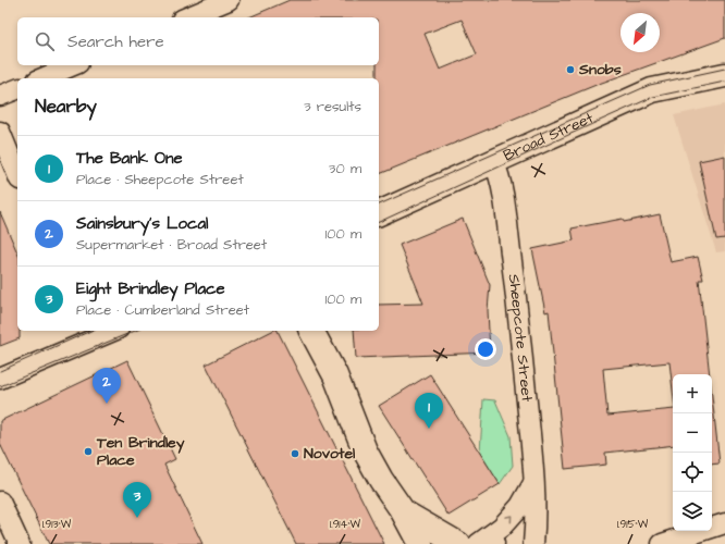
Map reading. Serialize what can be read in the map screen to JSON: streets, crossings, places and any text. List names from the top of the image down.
{
  "streets": {
    "street": ["Broad Street", "Sheepcote Street"]
  },
  "crossings": [
    ["Broad Street", "Sheepcote Street"]
  ],
  "places": ["Snobs", "Ten Brindley Place", "Novotel"],
  "north": "bottom left",
  "page": {
    "search": "Search here",
    "heading": ["Nearby", "3 results"],
    "list": [
      {
        "mark": "1",
        "name": "The Bank One",
        "note": "Place · Sheepcote Street",
        "value": "30 m"
      },
      {
        "mark": "2",
        "name": "Sainsbury's Local",
        "note": "Supermarket · Broad Street",
        "value": "100 m"
      },
      {
        "mark": "3",
        "name": "Eight Brindley Place",
        "note": "Place · Cumberland Street",
        "value": "100 m"
      }
    ],
    "pins": ["2", "1", "3"],
    "map_buttons": ["+", "−"]
  },
  "coordinates": ["1.913°W", "1.914°W", "1.915°W"]
}
